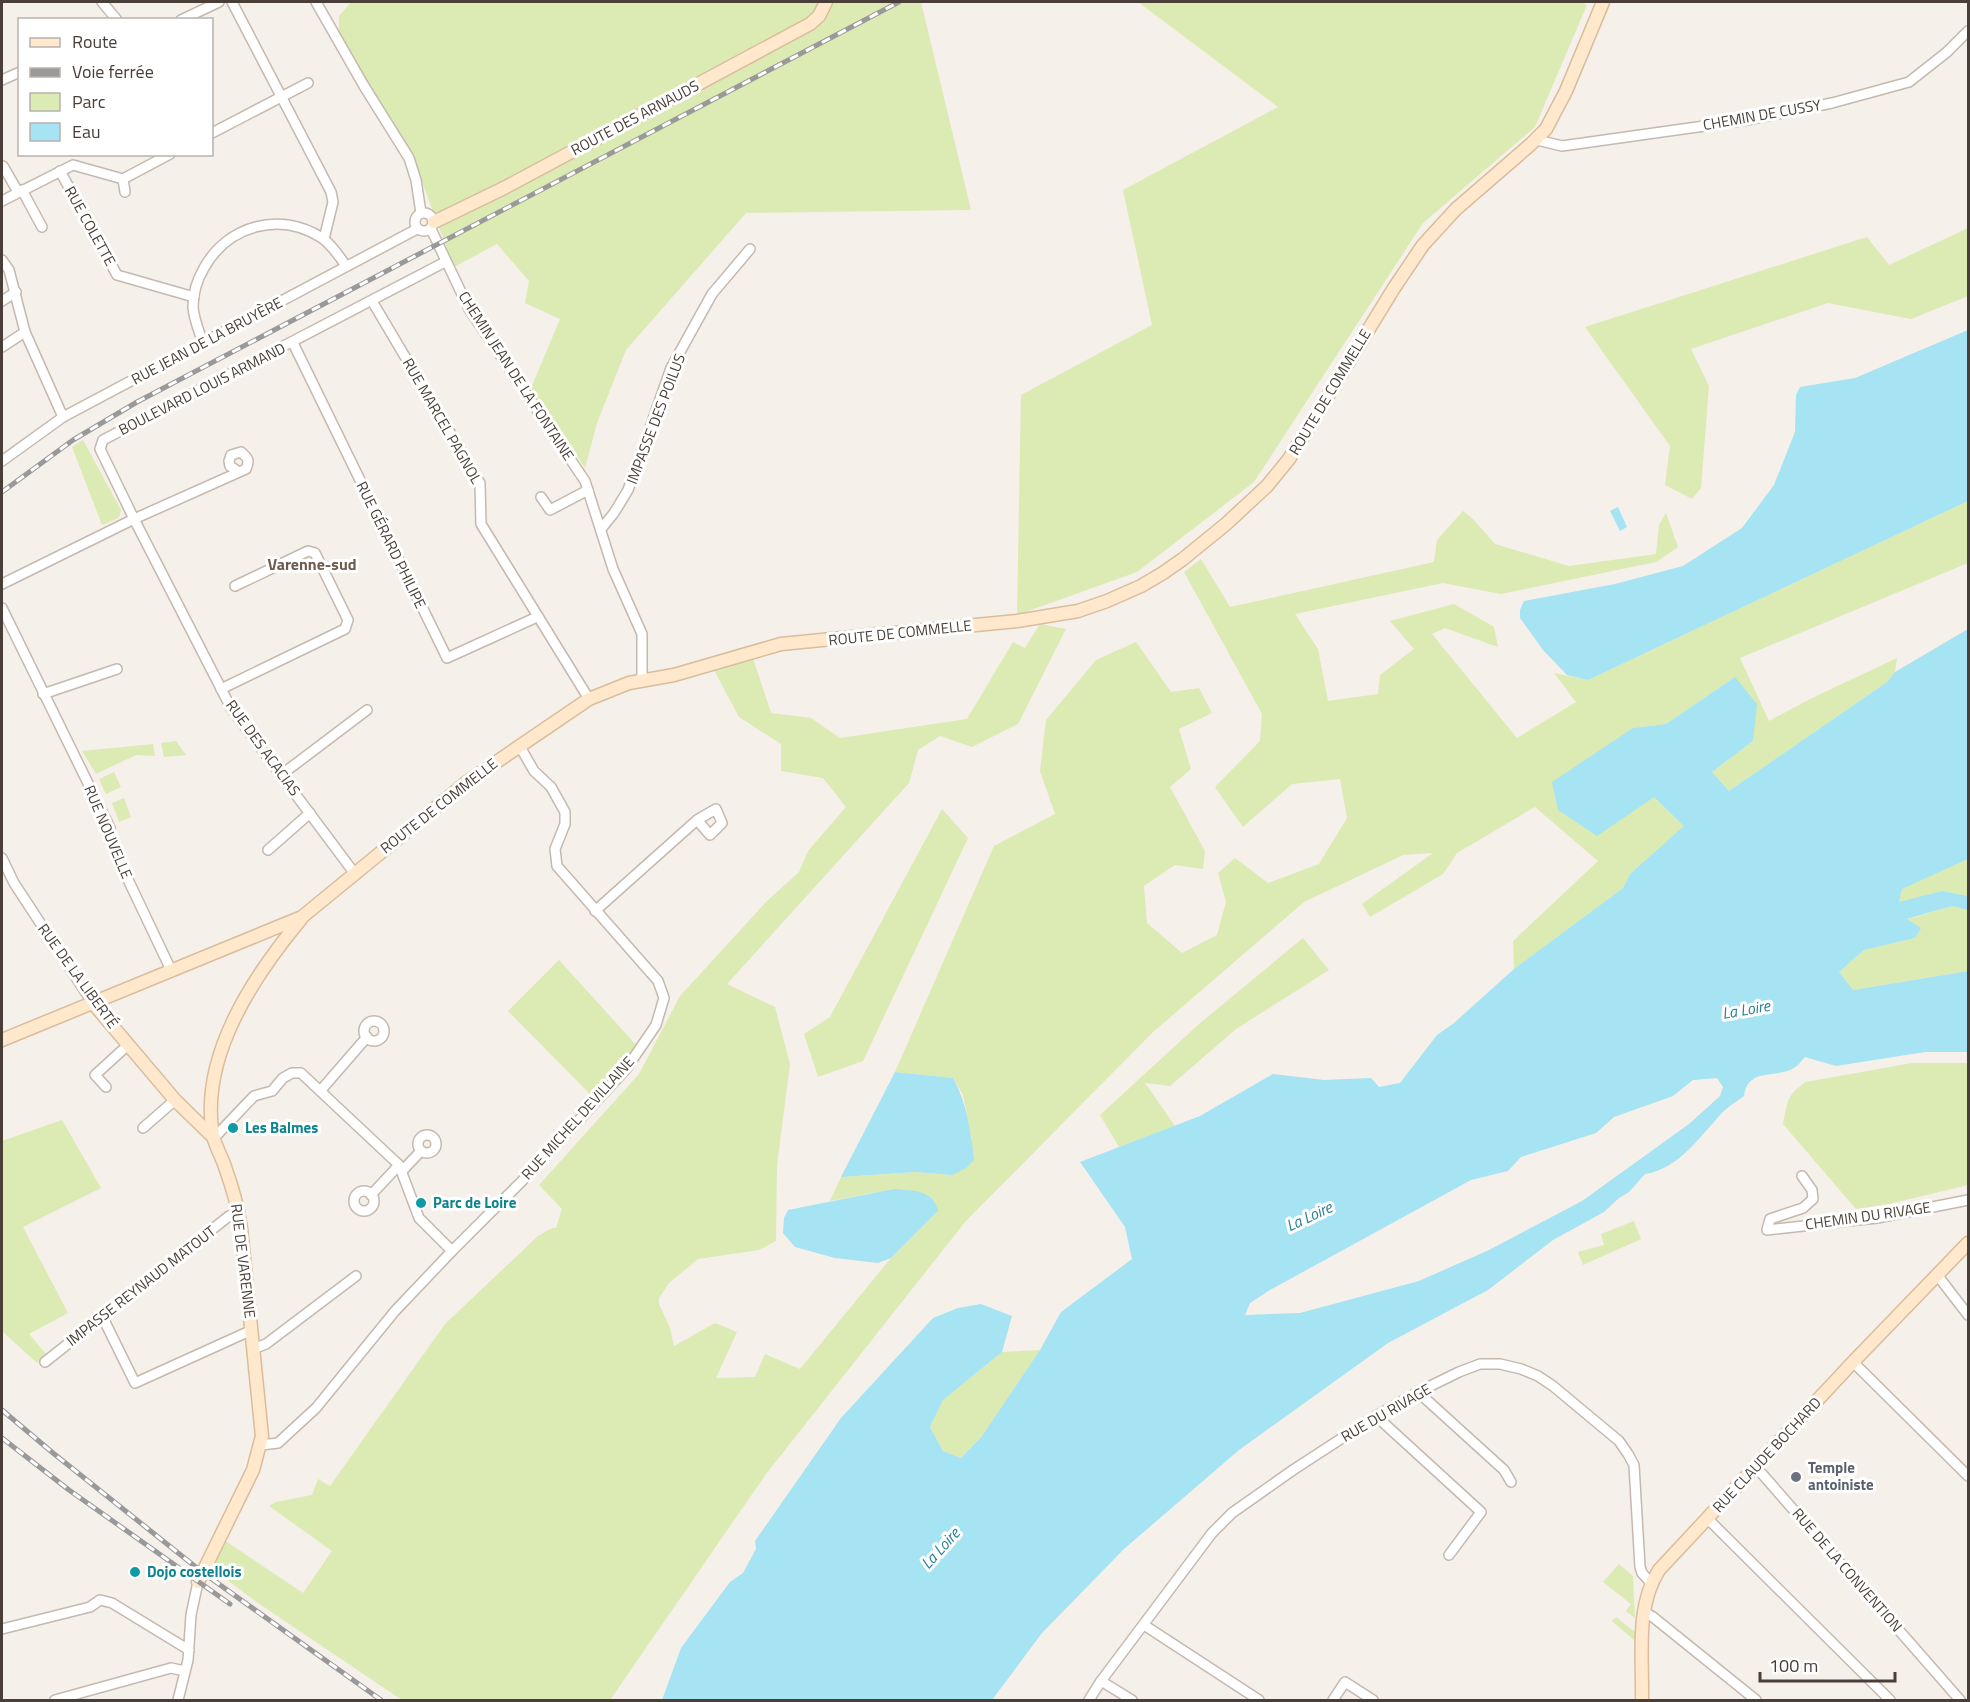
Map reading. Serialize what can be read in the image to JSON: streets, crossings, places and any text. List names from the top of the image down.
{
  "streets": {
    "street": [
      "CHEMIN DE CUSSY",
      "ROUTE DES ARNAUDS",
      "RUE COLETTE",
      "RUE JEAN DE LA BRUYÈRE",
      "CHEMIN JEAN DE LA FONTAINE",
      "BOULEVARD LOUIS ARMAND",
      "ROUTE DE COMMELLE",
      "IMPASSE DES POILUS",
      "RUE MARCEL PAGNOL",
      "RUE GÉRARD PHILIPE",
      "RUE DES ACACIAS",
      "RUE NOUVELLE",
      "RUE DE LA LIBERTÉ",
      "RUE MICHEL DEVILLAINE",
      "CHEMIN DU RIVAGE",
      "RUE DE VARENNE",
      "IMPASSE REYNAUD MATOUT",
      "RUE DU RIVAGE",
      "RUE CLAUDE BOCHARD",
      "RUE DE LA CONVENTION"
    ]
  },
  "crossings": [
    ["CHEMIN DE CUSSY", "ROUTE DE COMMELLE"],
    ["ROUTE DES ARNAUDS", "RUE JEAN DE LA BRUYÈRE"],
    ["ROUTE DES ARNAUDS", "CHEMIN JEAN DE LA FONTAINE"],
    ["RUE JEAN DE LA BRUYÈRE", "CHEMIN JEAN DE LA FONTAINE"],
    ["CHEMIN JEAN DE LA FONTAINE", "BOULEVARD LOUIS ARMAND"],
    ["CHEMIN JEAN DE LA FONTAINE", "ROUTE DE COMMELLE"],
    ["CHEMIN JEAN DE LA FONTAINE", "IMPASSE DES POILUS"],
    ["BOULEVARD LOUIS ARMAND", "RUE MARCEL PAGNOL"],
    ["BOULEVARD LOUIS ARMAND", "RUE GÉRARD PHILIPE"],
    ["BOULEVARD LOUIS ARMAND", "RUE DES ACACIAS"],
    ["ROUTE DE COMMELLE", "RUE MARCEL PAGNOL"],
    ["ROUTE DE COMMELLE", "RUE DES ACACIAS"],
    ["ROUTE DE COMMELLE", "RUE NOUVELLE"],
    ["ROUTE DE COMMELLE", "RUE DE LA LIBERTÉ"],
    ["ROUTE DE COMMELLE", "RUE MICHEL DEVILLAINE"],
    ["ROUTE DE COMMELLE", "RUE DE VARENNE"],
    ["RUE MARCEL PAGNOL", "RUE GÉRARD PHILIPE"],
    ["RUE DE LA LIBERTÉ", "RUE DE VARENNE"],
    ["RUE MICHEL DEVILLAINE", "RUE DE VARENNE"],
    ["RUE DE VARENNE", "IMPASSE REYNAUD MATOUT"],
    ["RUE DU RIVAGE", "RUE CLAUDE BOCHARD"],
    ["RUE CLAUDE BOCHARD", "RUE DE LA CONVENTION"]
  ],
  "districts": ["Varenne-sud"],
  "water": ["La Loire"],
  "places": [
    "Les Balmes",
    "Parc de Loire",
    "Temple antoiniste",
    "Dojo costellois"
  ],
  "legend": [
    "Route",
    "Voie ferrée",
    "Parc",
    "Eau"
  ],
  "scale_bar": "100 m"
}
